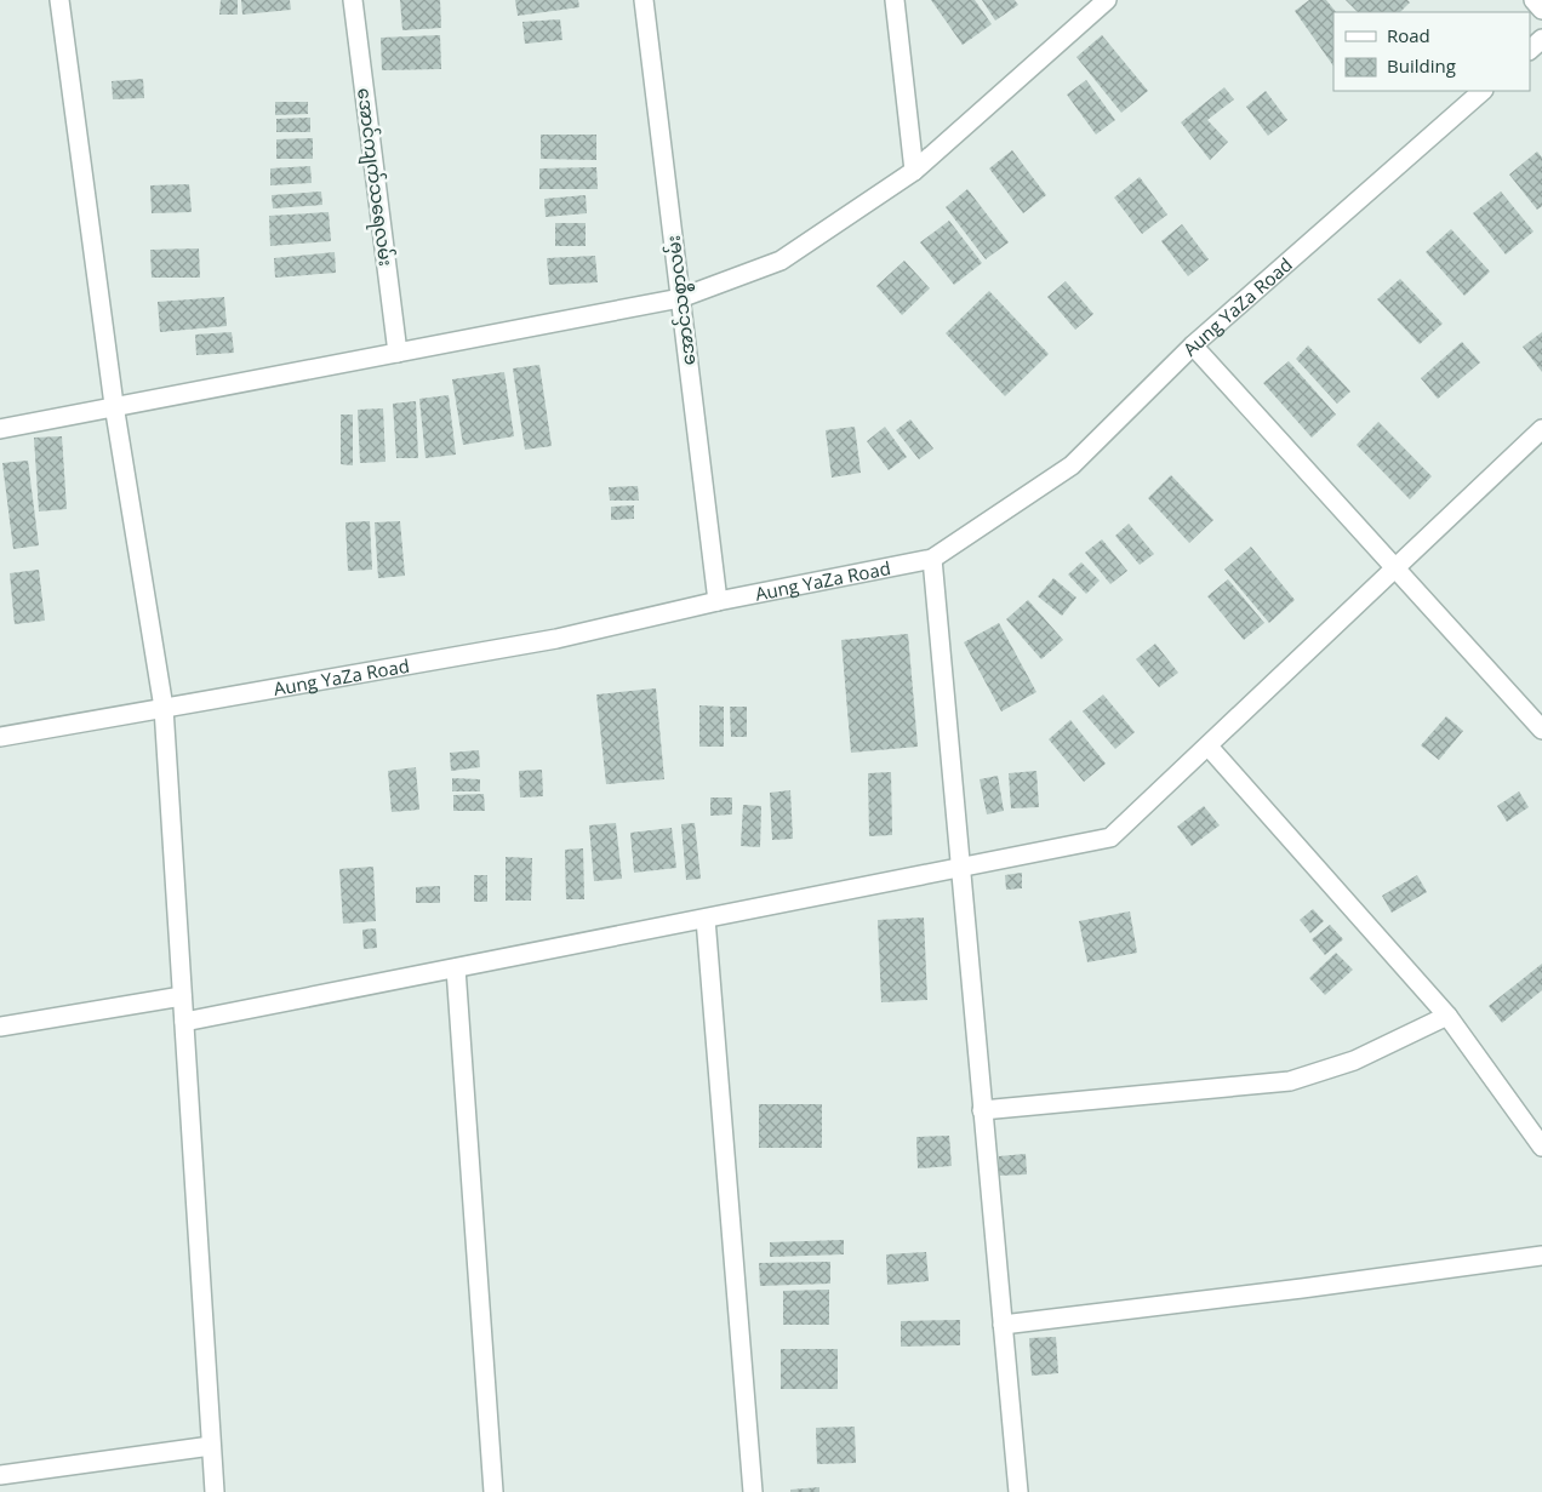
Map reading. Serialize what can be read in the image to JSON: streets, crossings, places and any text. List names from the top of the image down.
{
  "streets": {
    "street": ["အောင်ကျက်သရေလမ်း", "အောင်သစ္စာလမ်း", "Aung YaZa Road"]
  },
  "crossings": [
    ["အောင်သစ္စာလမ်း", "Aung YaZa Road"]
  ],
  "legend": ["Road", "Building"]
}
